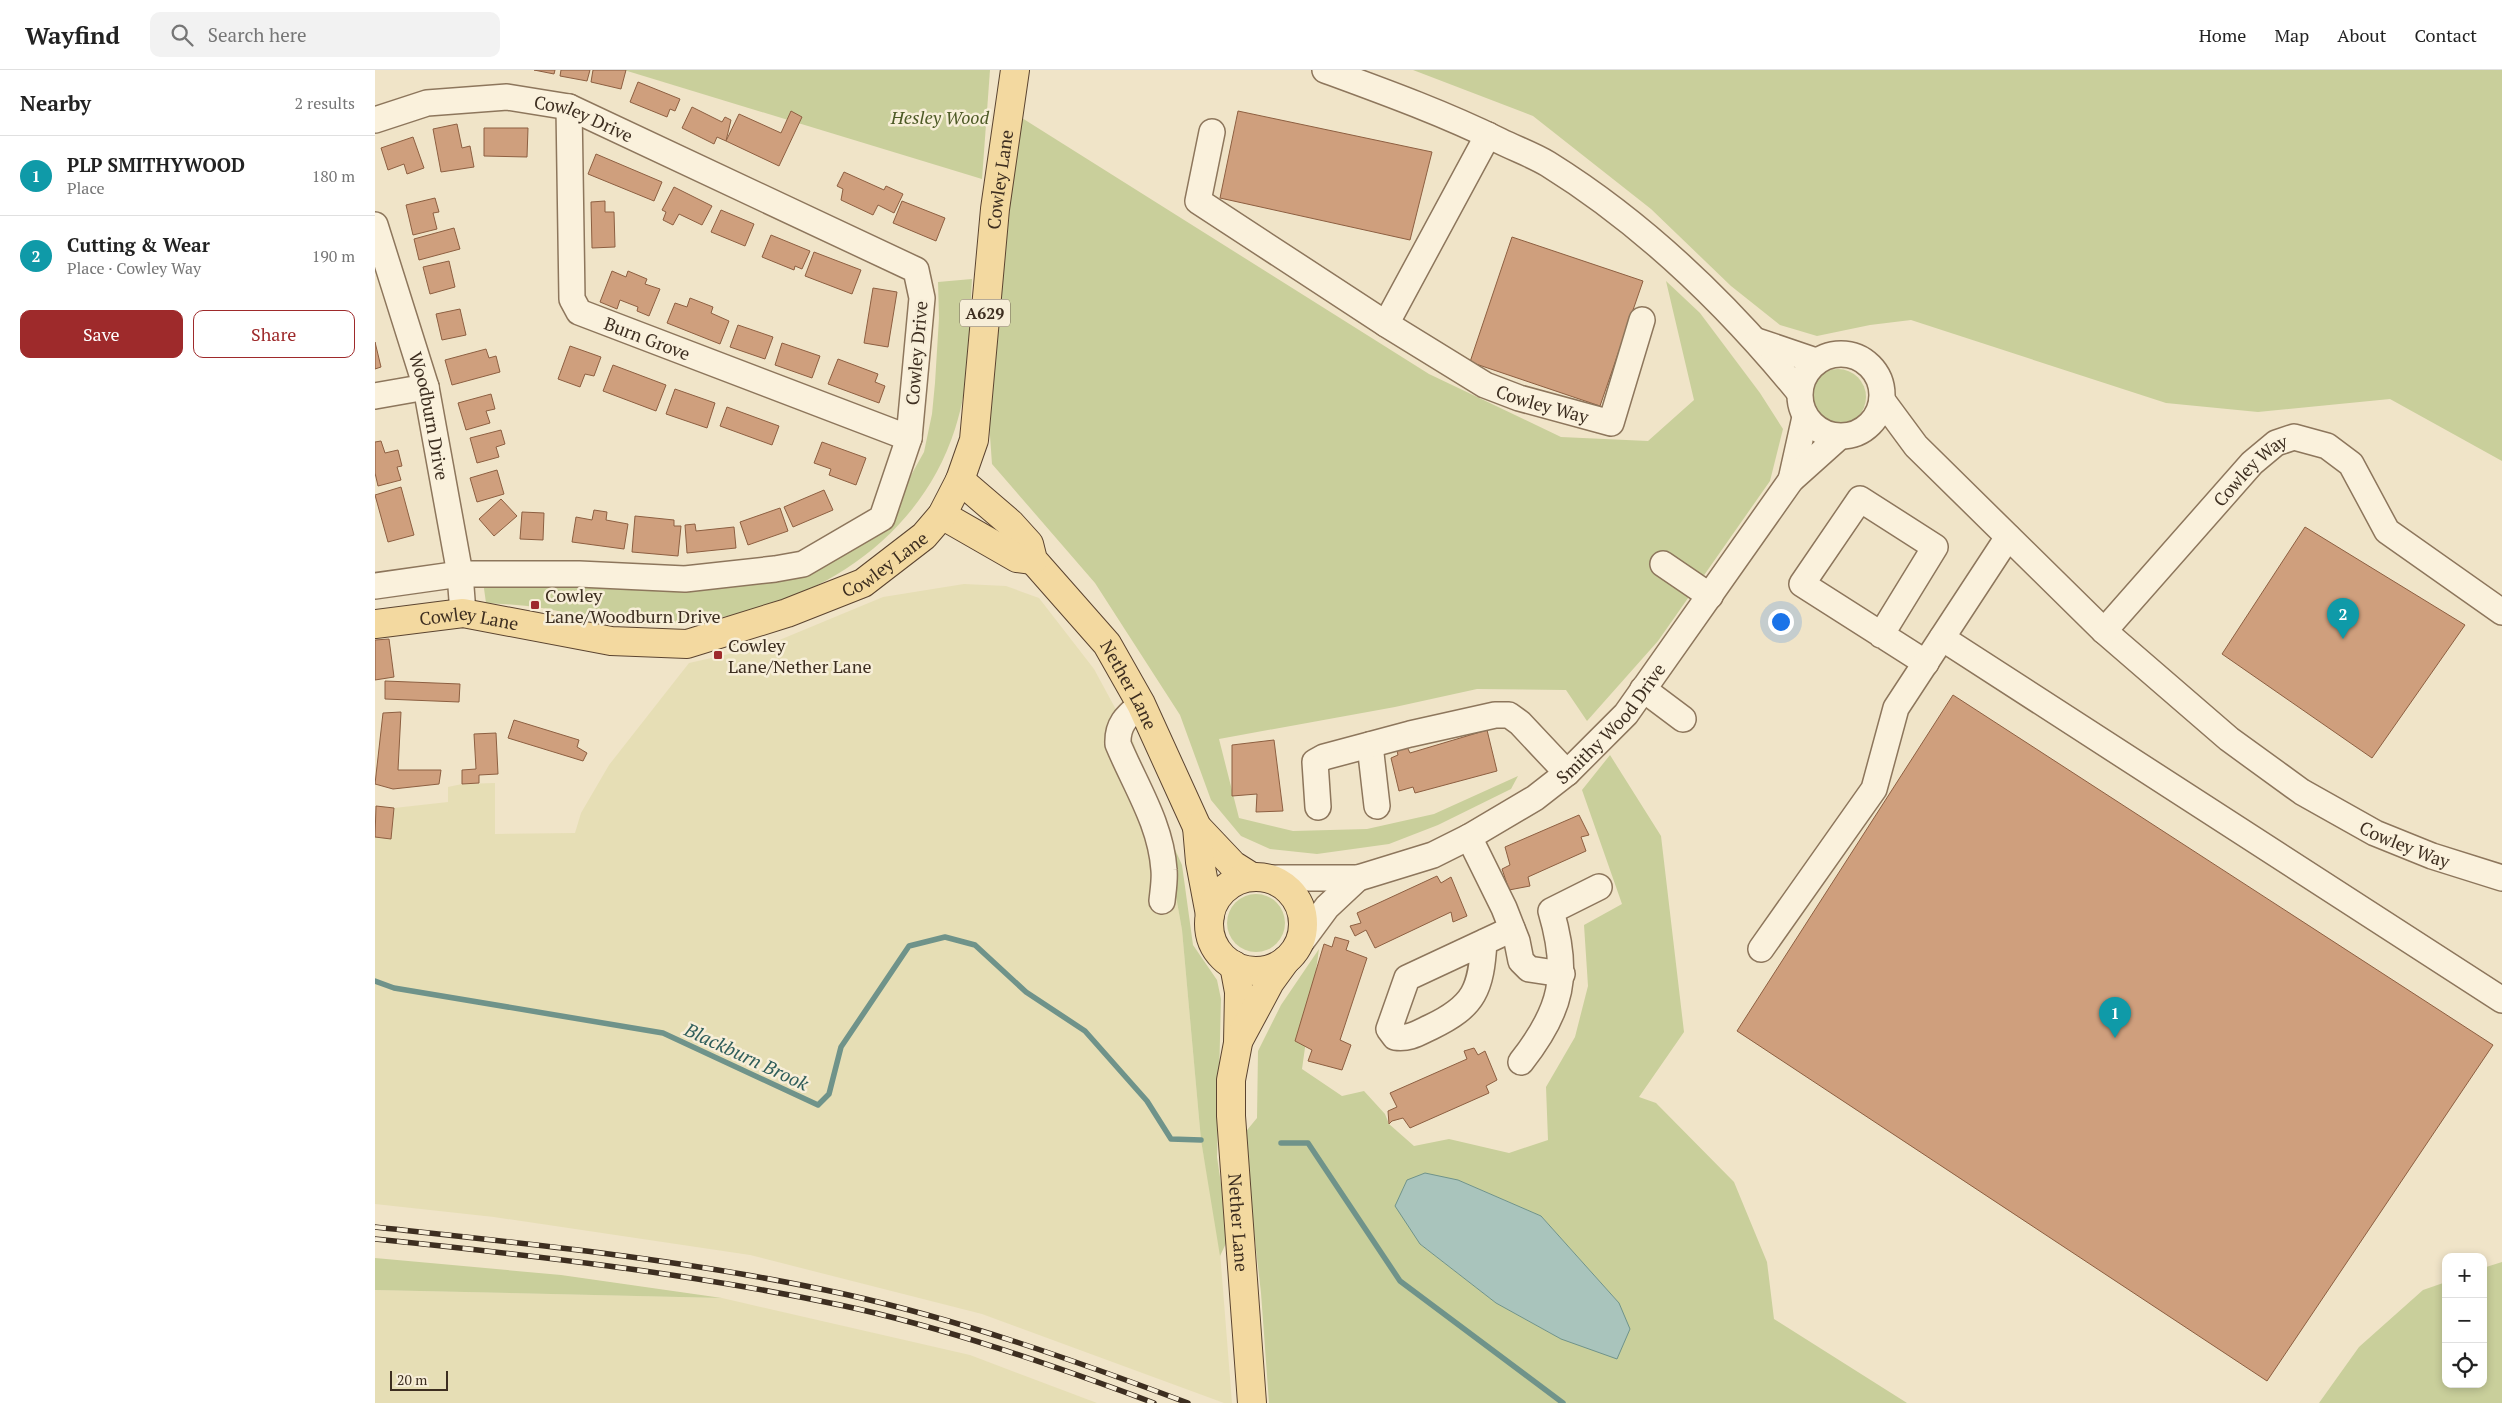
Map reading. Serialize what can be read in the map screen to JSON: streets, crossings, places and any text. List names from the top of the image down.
{
  "streets": {
    "main road": ["Cowley Lane", "A629", "Nether Lane"],
    "street": [
      "Cowley Drive",
      "Burn Grove",
      "Cowley Way",
      "Woodburn Drive",
      "Smithy Wood Drive"
    ]
  },
  "crossings": [
    ["Cowley Drive", "Burn Grove"],
    ["Cowley Drive", "Woodburn Drive"],
    ["Cowley Lane", "Woodburn Drive"],
    ["Cowley Lane", "Nether Lane"],
    ["Cowley Way", "Smithy Wood Drive"],
    ["Nether Lane", "Smithy Wood Drive"]
  ],
  "water": ["Blackburn Brook"],
  "parks": ["Hesley Wood"],
  "places": {
    "transit": ["Cowley Lane/Woodburn Drive", "Cowley Lane/Nether Lane"]
  },
  "scale_bar": "20 m",
  "page": {
    "header": "Wayfind",
    "search": "Search here",
    "nav": [
      "Home",
      "Map",
      "About",
      "Contact"
    ],
    "heading": ["Nearby", "2 results"],
    "list": [
      {
        "mark": "1",
        "name": "PLP SMITHYWOOD",
        "note": "Place",
        "value": "180 m"
      },
      {
        "mark": "2",
        "name": "Cutting & Wear",
        "note": "Place · Cowley Way",
        "value": "190 m"
      }
    ],
    "buttons": ["Save", "Share"],
    "pins": ["2", "1"],
    "map_buttons": ["+", "−"],
    "scale": "20 m"
  }
}
